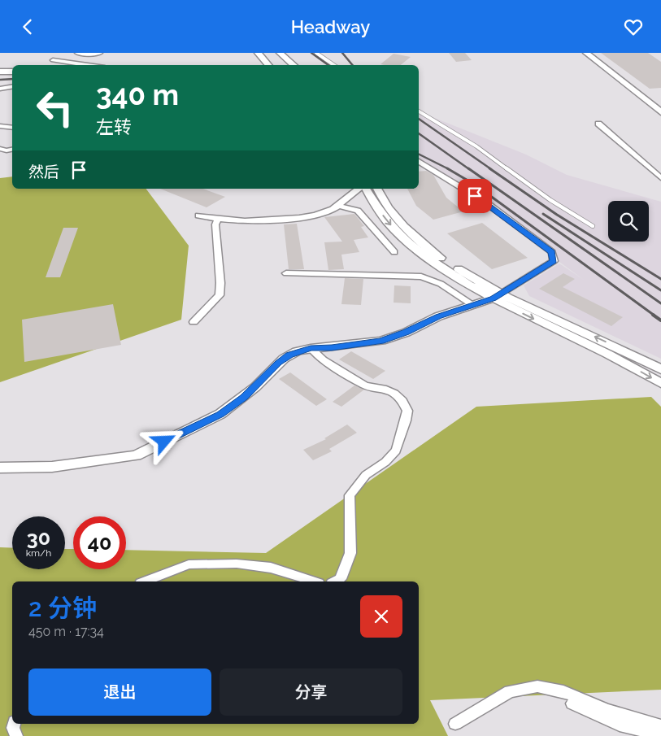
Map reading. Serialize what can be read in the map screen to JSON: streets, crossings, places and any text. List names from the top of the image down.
{
  "page": {
    "header": "Headway",
    "turn": ["340 m", "左转"],
    "then": "然后",
    "speed": "30 km/h",
    "limit": "40",
    "heading": ["2 分钟", "450 m · 17:34"],
    "buttons": ["退出", "分享"]
  }
}
